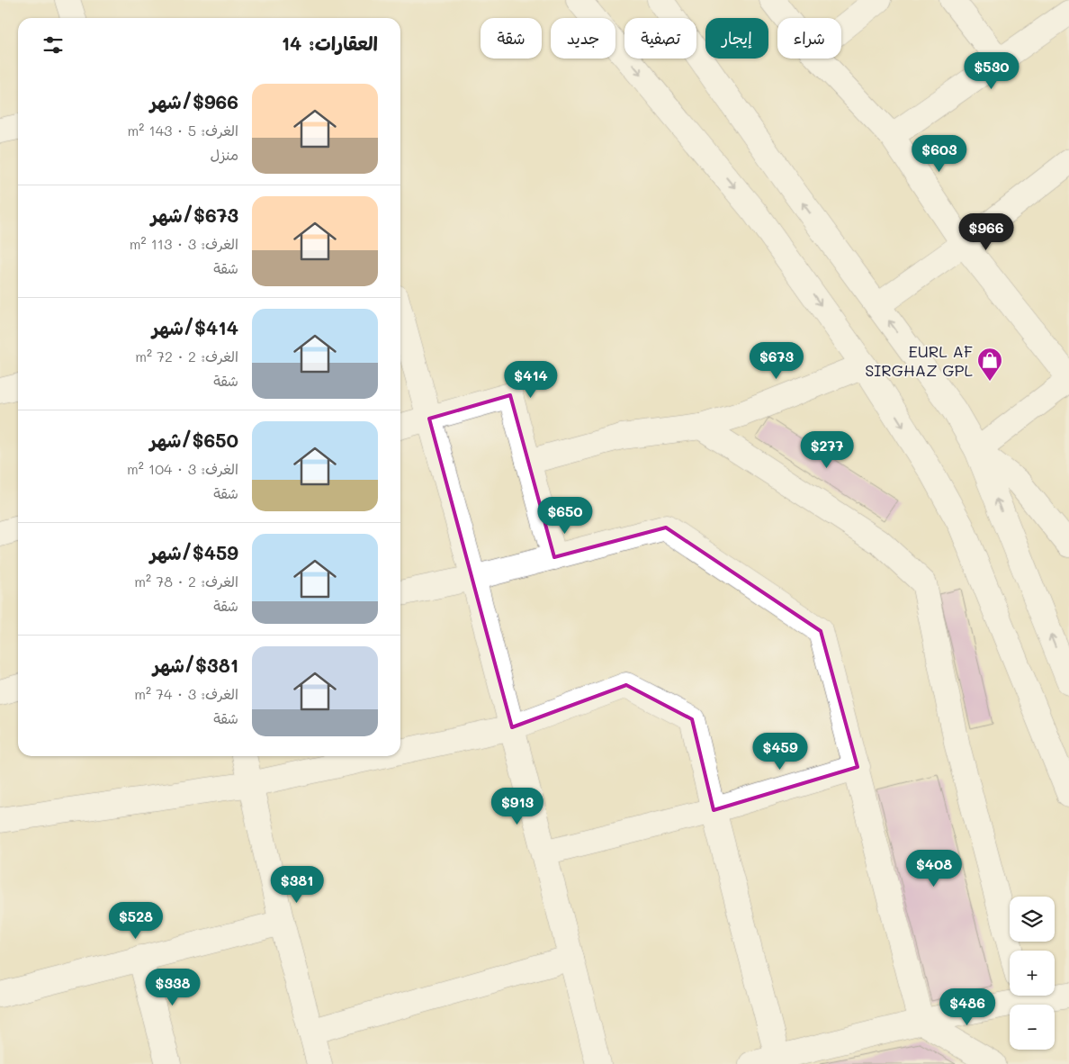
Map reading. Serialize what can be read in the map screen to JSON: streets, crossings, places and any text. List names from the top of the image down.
{
  "places": {
    "shop": ["EURL AF SIRGHAZ GPL"]
  },
  "page": {
    "chip": [
      "شراء",
      "إيجار",
      "تصفية",
      "جديد",
      "شقة"
    ],
    "heading": "العقارات: 14",
    "price": [
      "$530",
      "$603",
      "$966",
      "$673",
      "$414",
      "$277",
      "$650",
      "$459",
      "$913",
      "$408",
      "$381",
      "$528",
      "$338",
      "$486"
    ],
    "list": [
      {
        "name": "$966/شهر",
        "note": "الغرف: 5 · 143 m² · منزل"
      },
      {
        "name": "$673/شهر",
        "note": "الغرف: 3 · 113 m² · شقة"
      },
      {
        "name": "$414/شهر",
        "note": "الغرف: 2 · 72 m² · شقة"
      },
      {
        "name": "$650/شهر",
        "note": "الغرف: 3 · 104 m² · شقة"
      },
      {
        "name": "$459/شهر",
        "note": "الغرف: 2 · 78 m² · شقة"
      },
      {
        "name": "$381/شهر",
        "note": "الغرف: 3 · 74 m² · شقة"
      }
    ],
    "map_buttons": ["+", "−"]
  }
}
